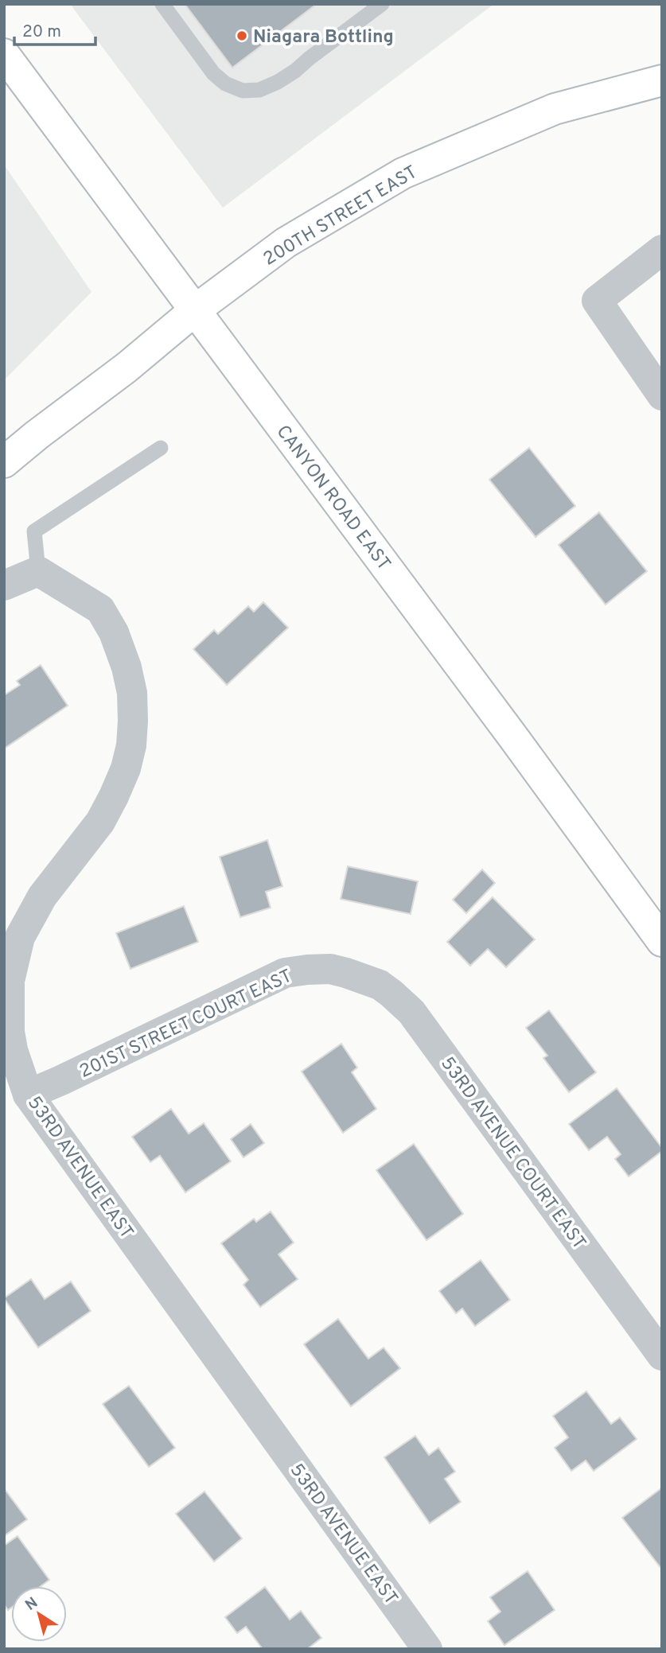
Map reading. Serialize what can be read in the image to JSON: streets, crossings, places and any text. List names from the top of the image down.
{
  "streets": {
    "main road": ["200TH STREET EAST", "CANYON ROAD EAST"],
    "street": ["201ST STREET COURT EAST", "53RD AVENUE COURT EAST", "53RD AVENUE EAST"]
  },
  "crossings": [
    ["200TH STREET EAST", "CANYON ROAD EAST"],
    ["201ST STREET COURT EAST", "53RD AVENUE COURT EAST"],
    ["201ST STREET COURT EAST", "53RD AVENUE EAST"]
  ],
  "places": ["Niagara Bottling"],
  "scale_bar": "20 m",
  "north": "top left"
}
